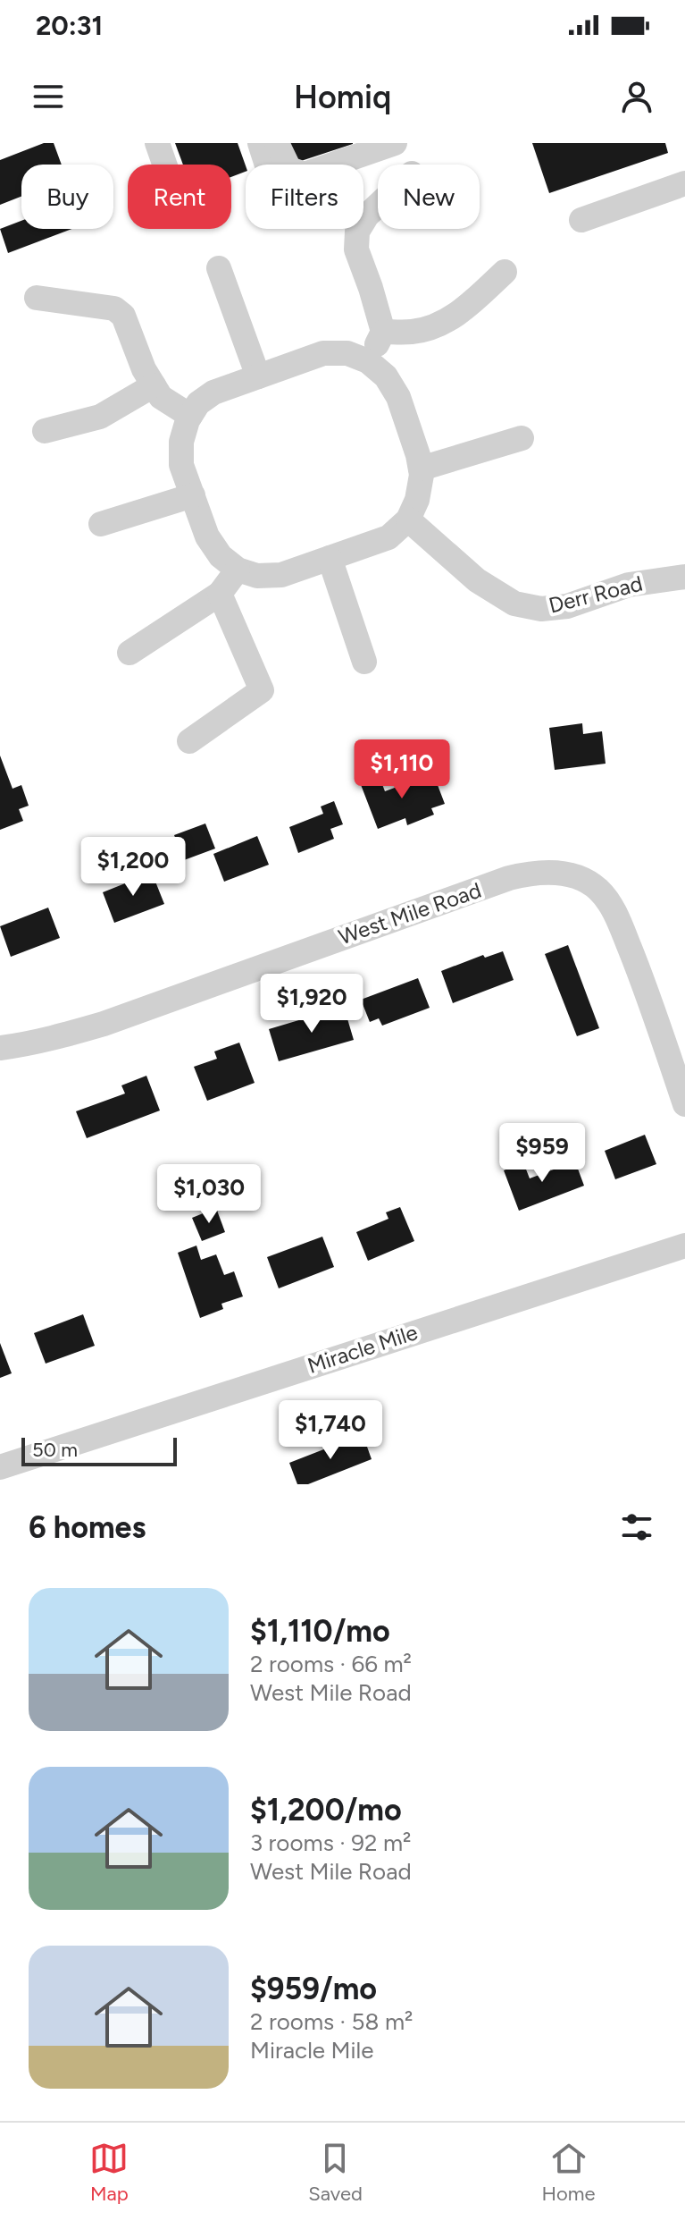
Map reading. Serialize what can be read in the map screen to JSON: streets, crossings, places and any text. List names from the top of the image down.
{
  "streets": {
    "street": ["Derr Road", "West Mile Road", "Miracle Mile"]
  },
  "scale_bar": "50 m",
  "page": {
    "status": "20:31",
    "header": "Homiq",
    "chip": [
      "Buy",
      "Rent",
      "Filters",
      "New"
    ],
    "price": [
      "$1,110",
      "$1,200",
      "$1,920",
      "$959",
      "$1,030",
      "$1,740"
    ],
    "scale": "50 m",
    "heading": "6 homes",
    "list": [
      {
        "name": "$1,110/mo",
        "note": "2 rooms · 66 m² · West Mile Road"
      },
      {
        "name": "$1,200/mo",
        "note": "3 rooms · 92 m² · West Mile Road"
      },
      {
        "name": "$959/mo",
        "note": "2 rooms · 58 m² · Miracle Mile"
      }
    ],
    "tabs": ["Map", "Saved", "Home"]
  }
}
